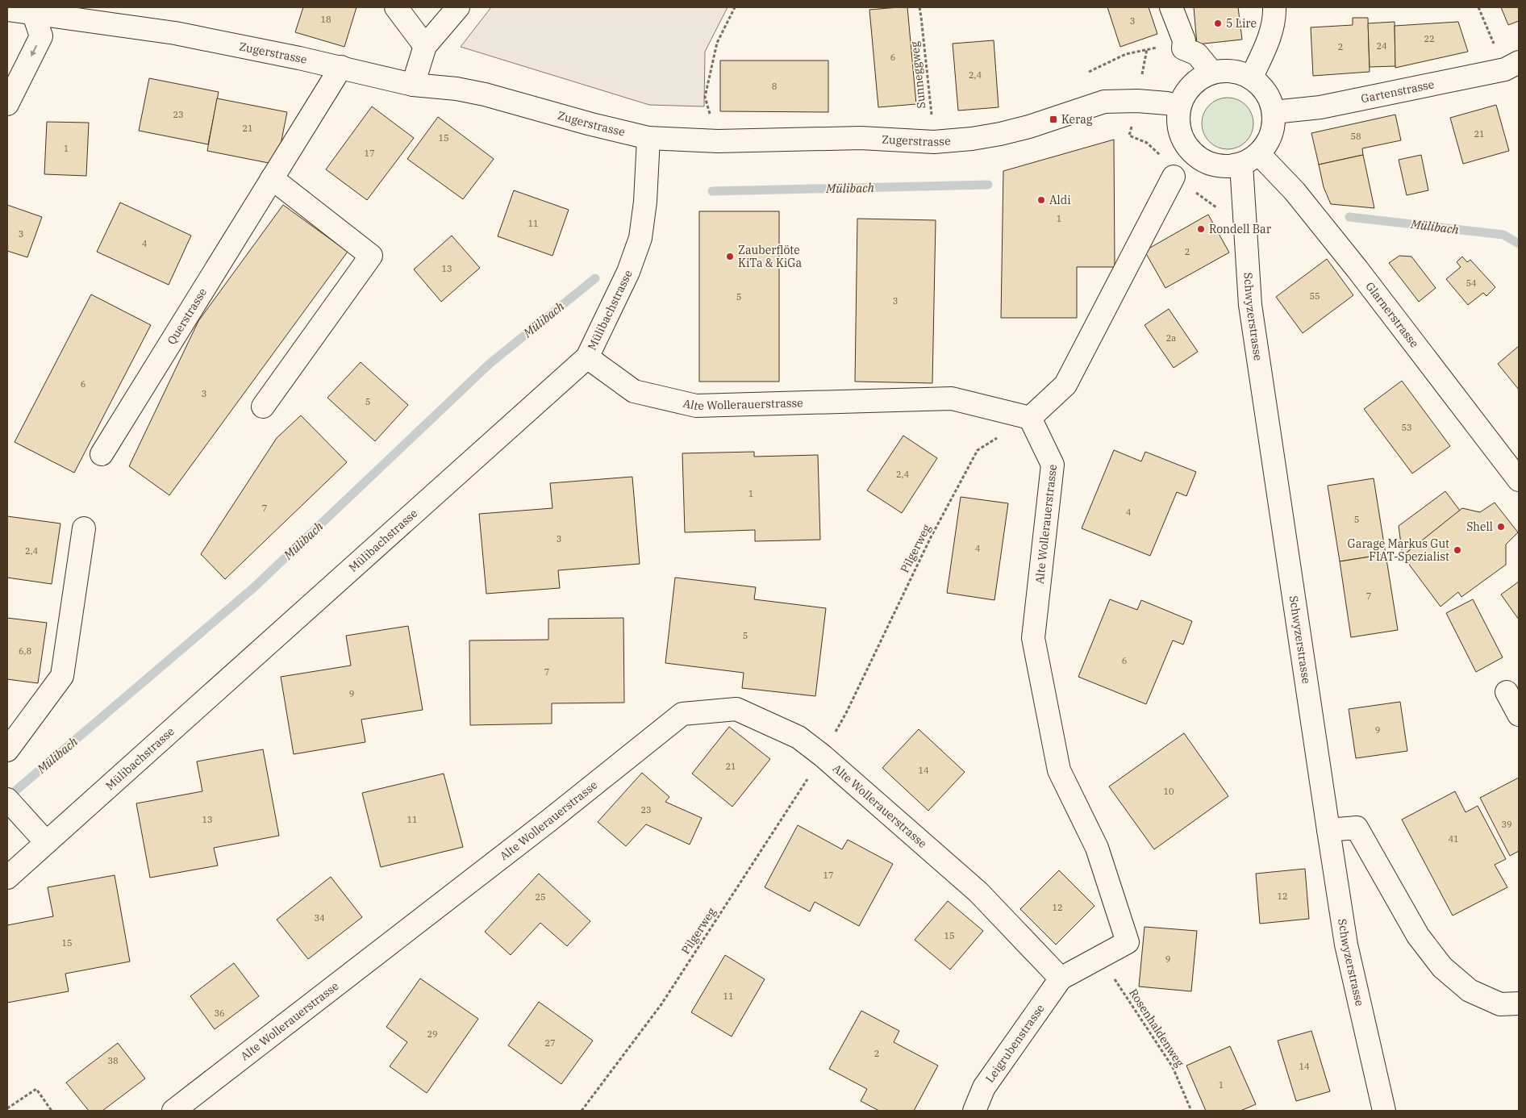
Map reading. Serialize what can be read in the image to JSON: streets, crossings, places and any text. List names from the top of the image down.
{
  "streets": {
    "street": [
      "Zugerstrasse",
      "Gartenstrasse",
      "Mülibachstrasse",
      "Glarnerstrasse",
      "Querstrasse",
      "Schwyzerstrasse",
      "Alte Wollerauerstrasse",
      "Leigrubenstrasse"
    ],
    "path": ["Sunneggweg", "Pilgerweg", "Rosenhaldenweg"]
  },
  "crossings": [
    ["Zugerstrasse", "Sunneggweg"],
    ["Zugerstrasse", "Gartenstrasse"],
    ["Zugerstrasse", "Mülibachstrasse"],
    ["Zugerstrasse", "Glarnerstrasse"],
    ["Zugerstrasse", "Querstrasse"],
    ["Zugerstrasse", "Schwyzerstrasse"],
    ["Gartenstrasse", "Glarnerstrasse"],
    ["Gartenstrasse", "Schwyzerstrasse"],
    ["Mülibachstrasse", "Alte Wollerauerstrasse"],
    ["Glarnerstrasse", "Schwyzerstrasse"],
    ["Alte Wollerauerstrasse", "Pilgerweg"],
    ["Alte Wollerauerstrasse", "Rosenhaldenweg"],
    ["Alte Wollerauerstrasse", "Leigrubenstrasse"]
  ],
  "water": ["Mülibach"],
  "places": {
    "other": [
      "5 Lire",
      "Aldi",
      "Rondell Bar",
      "Zauberflöte KiTa & KiGa",
      "Shell",
      "Garage Markus Gut FIAT-Spezialist"
    ],
    "transit": ["Kerag"]
  },
  "house_numbers": [
    "18",
    "3",
    "22",
    "24",
    "2",
    "6",
    "2,4",
    "8",
    "23",
    "21",
    "21",
    "58",
    "15",
    "1",
    "17",
    "1",
    "11",
    "3",
    "4",
    "2",
    "13",
    "54",
    "55",
    "5",
    "3",
    "2a",
    "6",
    "3",
    "5",
    "53",
    "2,4",
    "1",
    "7",
    "4",
    "5",
    "3",
    "4",
    "2,4",
    "7",
    "5",
    "6,8",
    "6",
    "7",
    "9",
    "9",
    "21",
    "14",
    "10",
    "23",
    "13",
    "11",
    "39",
    "41",
    "17",
    "12",
    "25",
    "12",
    "34",
    "15",
    "15",
    "9",
    "11",
    "36",
    "29",
    "27",
    "2",
    "38",
    "14",
    "1"
  ]
}
